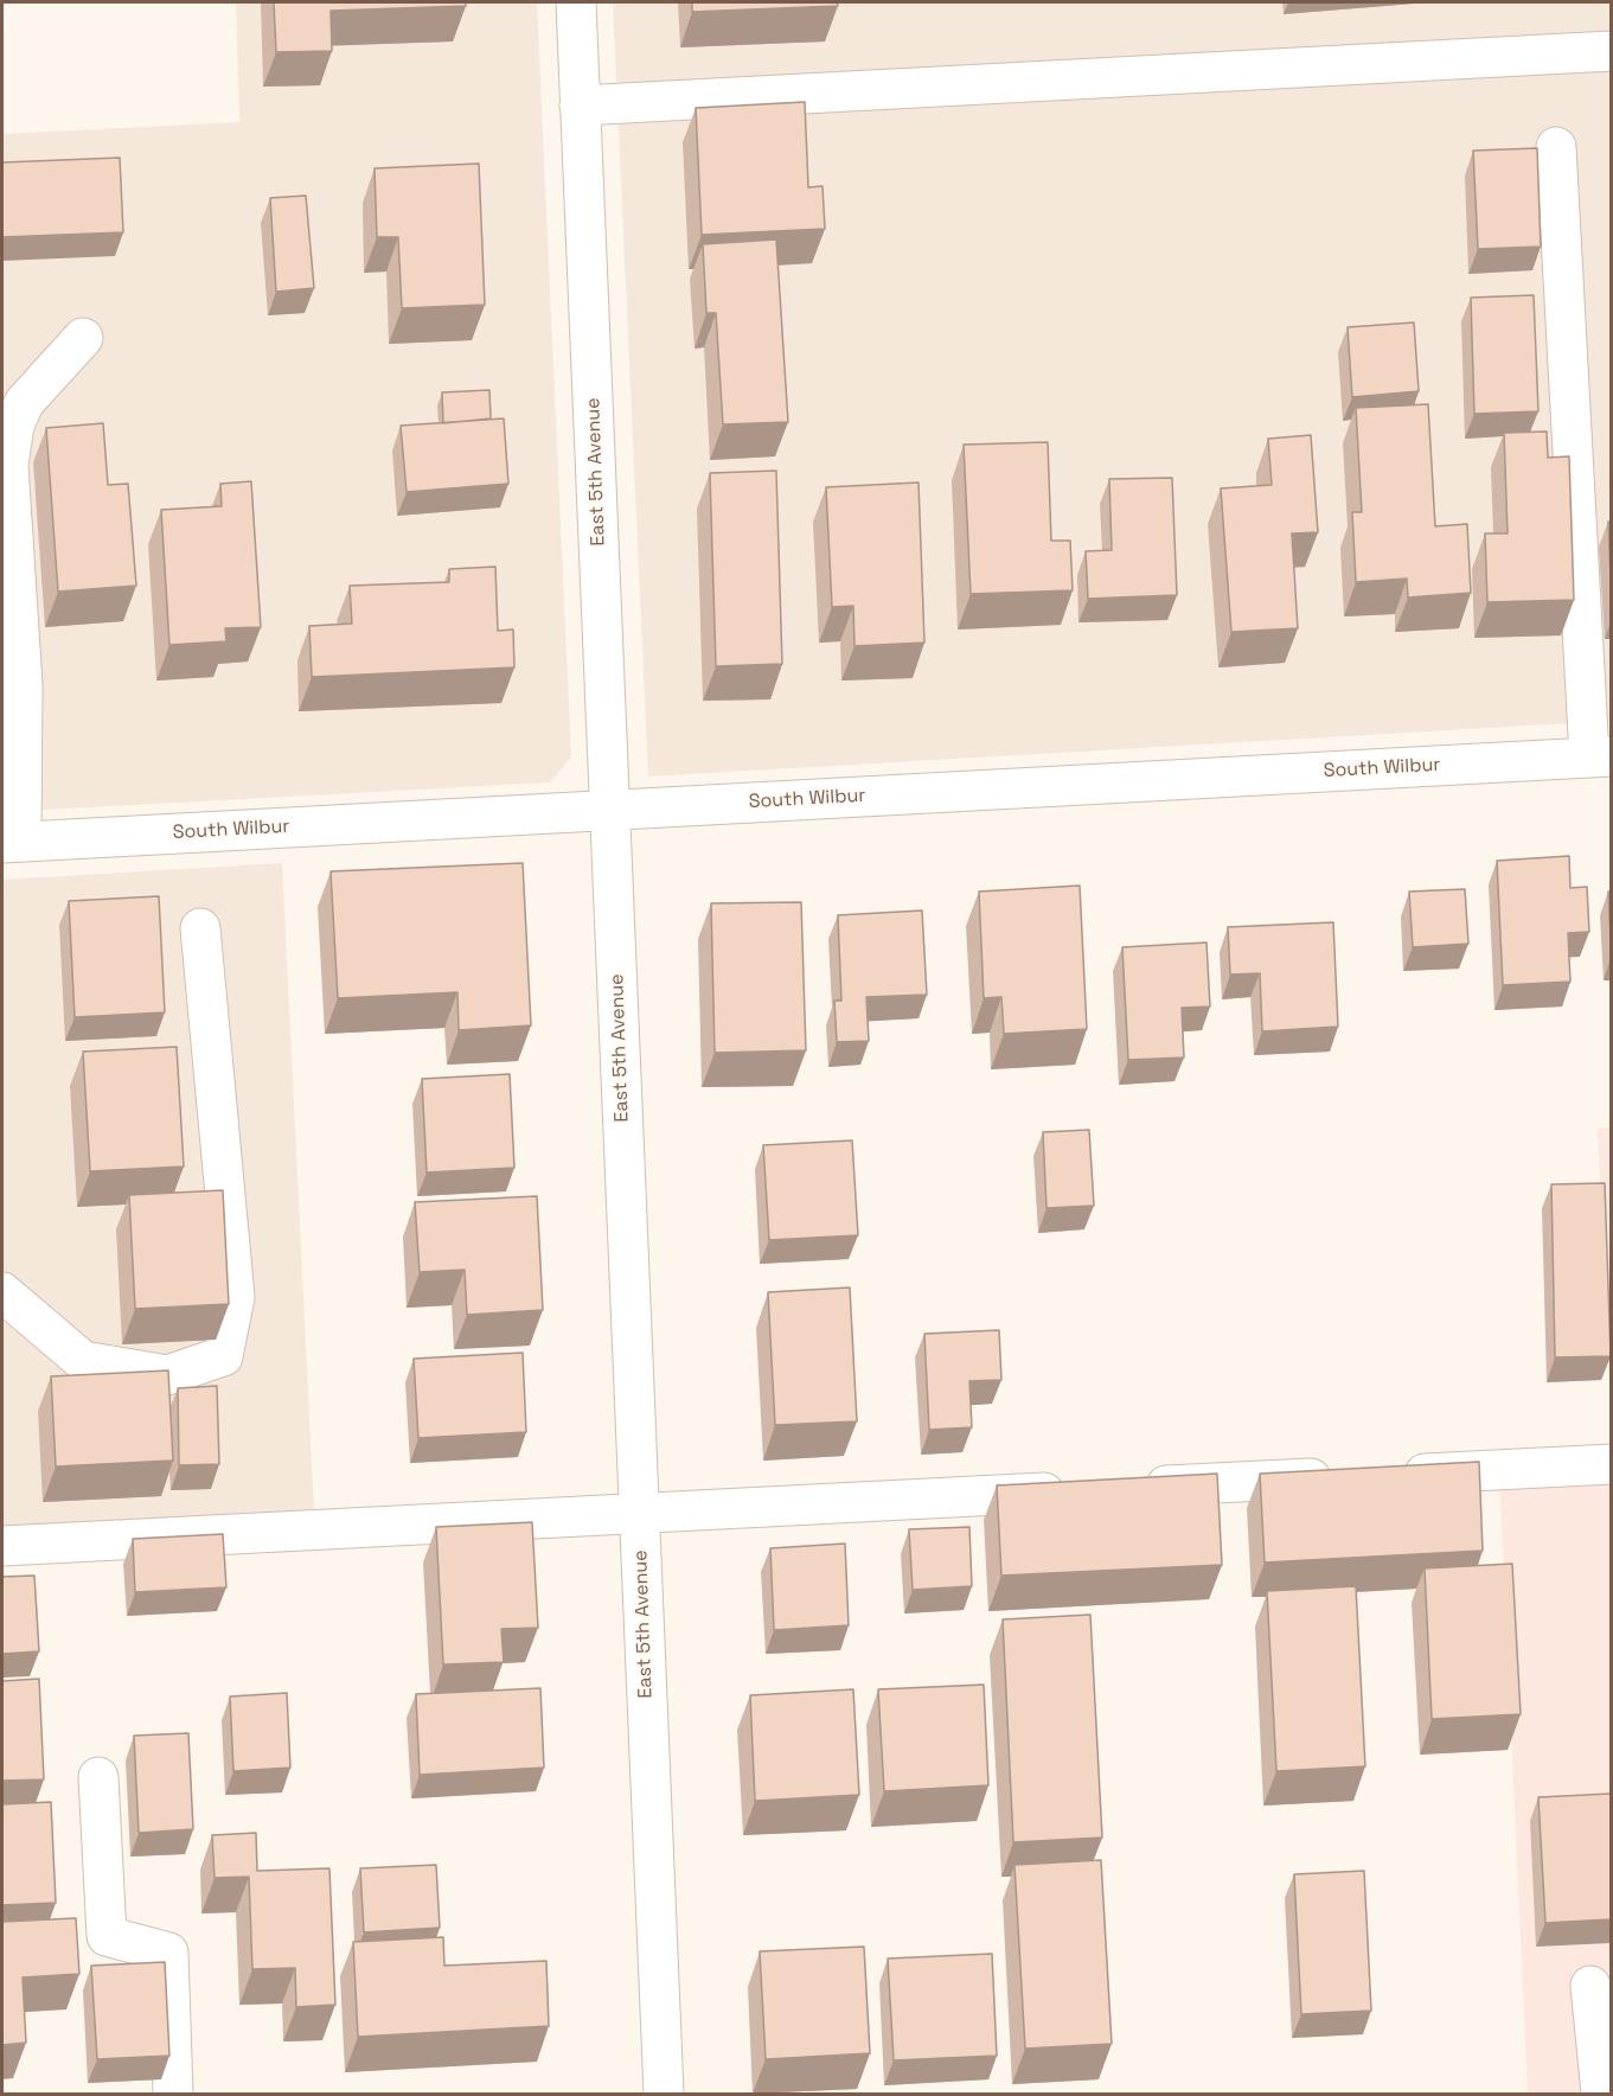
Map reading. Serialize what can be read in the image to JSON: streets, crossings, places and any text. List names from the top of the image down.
{
  "streets": {
    "street": ["East 5th Avenue", "South Wilbur"]
  },
  "crossings": [
    ["East 5th Avenue", "South Wilbur"]
  ]
}
